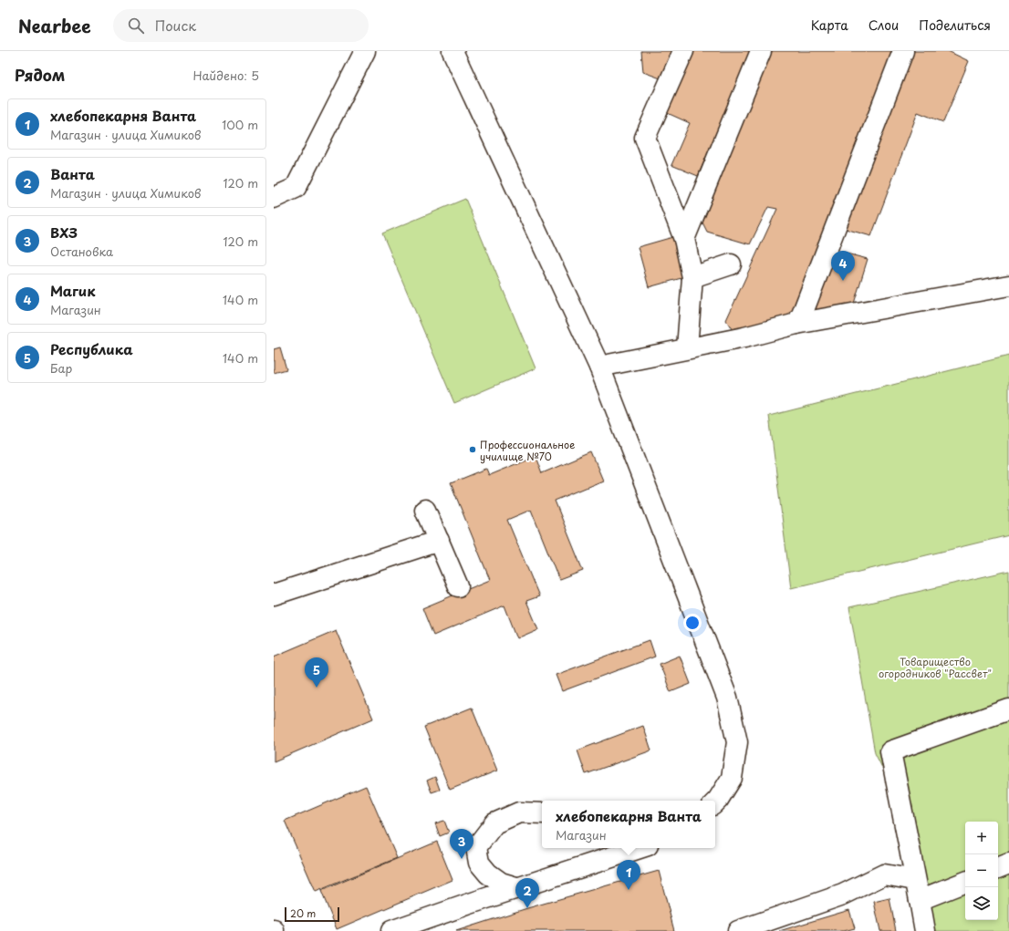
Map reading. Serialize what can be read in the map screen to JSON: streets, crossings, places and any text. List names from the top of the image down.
{
  "parks": ["Товарищество огородников \"Рассвет\""],
  "places": ["Профессиональное училище №70"],
  "scale_bar": "20 m",
  "page": {
    "header": "Nearbee",
    "search": "Поиск",
    "nav": ["Карта", "Слои", "Поделиться"],
    "heading": ["Рядом", "Найдено: 5"],
    "list": [
      {
        "mark": "1",
        "name": "хлебопекарня Ванта",
        "note": "Магазин · улица Химиков",
        "value": "100 m"
      },
      {
        "mark": "2",
        "name": "Ванта",
        "note": "Магазин · улица Химиков",
        "value": "120 m"
      },
      {
        "mark": "3",
        "name": "ВХЗ",
        "note": "Остановка",
        "value": "120 m"
      },
      {
        "mark": "4",
        "name": "Магик",
        "note": "Магазин",
        "value": "140 m"
      },
      {
        "mark": "5",
        "name": "Республика",
        "note": "Бар",
        "value": "140 m"
      }
    ],
    "pins": [
      "4",
      "5",
      "3",
      "1",
      "2"
    ],
    "popup": ["хлебопекарня Ванта", "Магазин"],
    "map_buttons": ["+", "−"],
    "scale": "20 m"
  }
}
